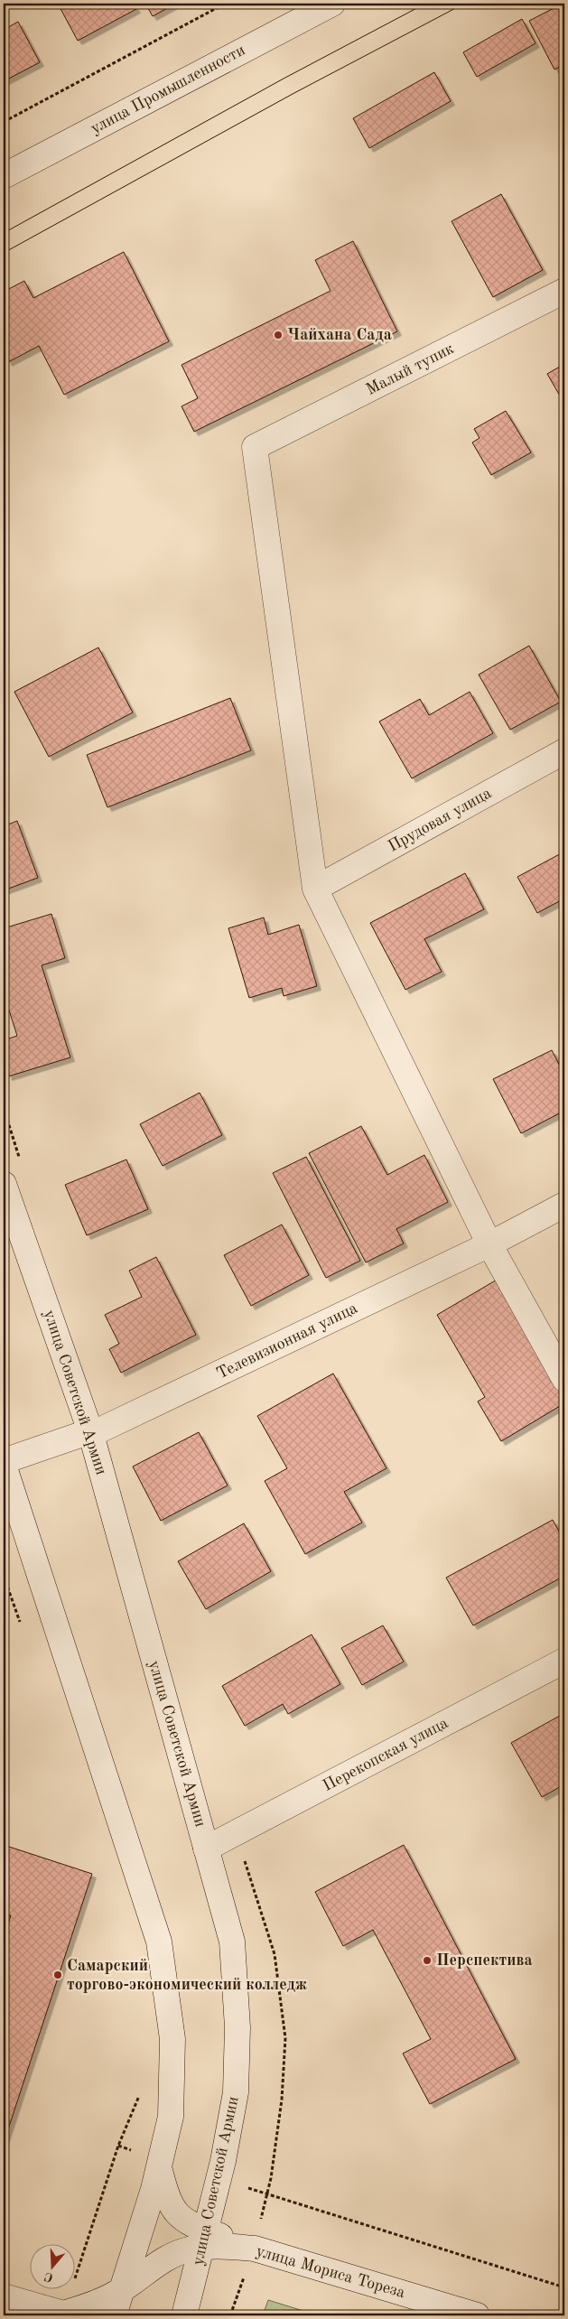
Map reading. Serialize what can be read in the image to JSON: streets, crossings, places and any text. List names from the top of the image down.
{
  "streets": {
    "main road": [
      "улица Промышленности",
      "Малый тупик",
      "Прудовая улица",
      "Телевизионная улица",
      "улица Советской Армии",
      "Перекопская улица",
      "улица Мориса Тореза"
    ]
  },
  "crossings": [
    ["Малый тупик", "Прудовая улица"],
    ["Телевизионная улица", "улица Советской Армии"],
    ["улица Советской Армии", "Перекопская улица"],
    ["улица Советской Армии", "улица Мориса Тореза"]
  ],
  "places": ["Чайхана Сада", "Перспектива", "Самарский торгово-экономический колледж"],
  "north": "bottom"
}
